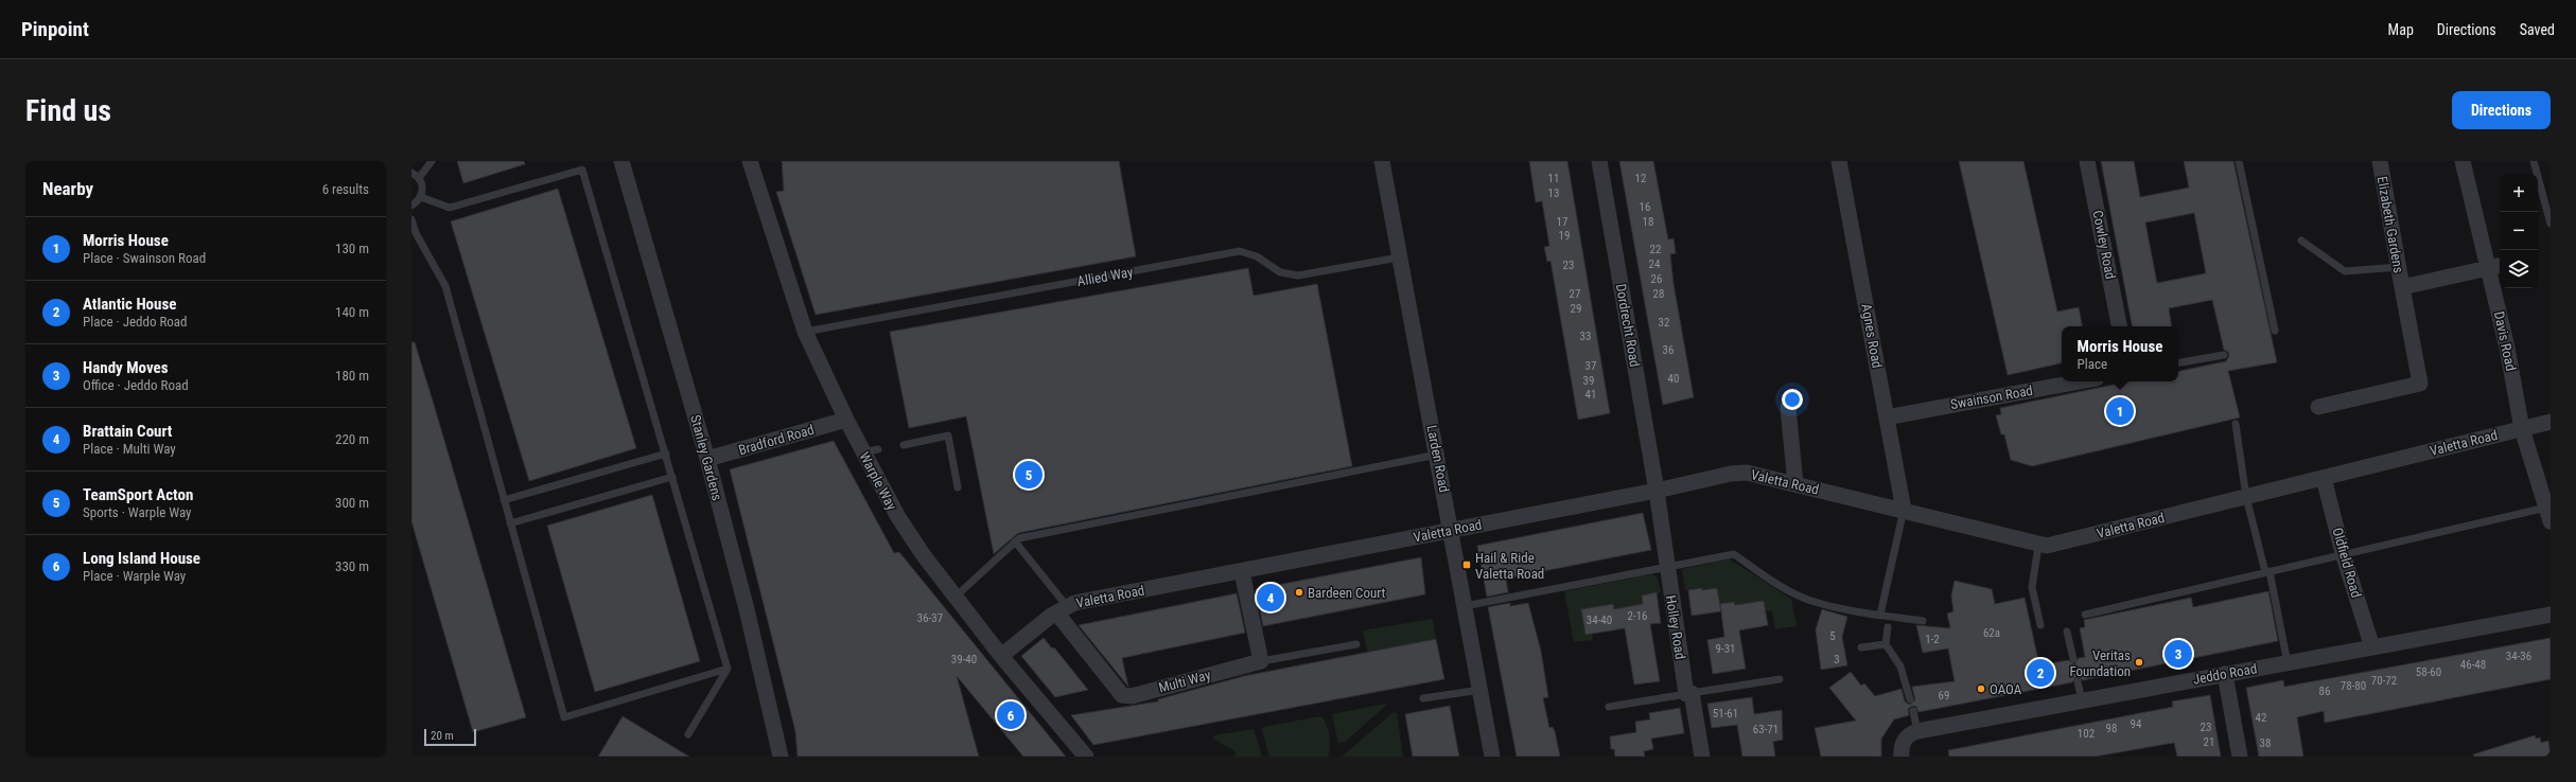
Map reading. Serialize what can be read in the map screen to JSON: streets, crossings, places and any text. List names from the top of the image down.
{
  "streets": {
    "street": [
      "Elizabeth Gardens",
      "Cowley Road",
      "Dordrecht Road",
      "Agnes Road",
      "Davis Road",
      "Swainson Road",
      "Bradford Road",
      "Valetta Road",
      "Stanley Gardens",
      "Larden Road",
      "Warple Way",
      "Oldfield Road",
      "Holley Road",
      "Jeddo Road",
      "Multi Way"
    ],
    "lane": ["Allied Way"]
  },
  "crossings": [
    ["Elizabeth Gardens", "Davis Road"],
    ["Allied Way", "Larden Road"],
    ["Allied Way", "Warple Way"],
    ["Dordrecht Road", "Valetta Road"],
    ["Dordrecht Road", "Holley Road"],
    ["Agnes Road", "Swainson Road"],
    ["Agnes Road", "Valetta Road"],
    ["Davis Road", "Valetta Road"],
    ["Bradford Road", "Stanley Gardens"],
    ["Bradford Road", "Warple Way"],
    ["Valetta Road", "Larden Road"],
    ["Valetta Road", "Warple Way"],
    ["Valetta Road", "Oldfield Road"],
    ["Valetta Road", "Holley Road"],
    ["Valetta Road", "Multi Way"],
    ["Oldfield Road", "Jeddo Road"]
  ],
  "places": {
    "transit": ["Hail & Ride Valetta Road"],
    "other": ["Bardeen Court", "Veritas Foundation", "OAOA"]
  },
  "house_numbers": [
    "11",
    "12",
    "13",
    "16",
    "17",
    "18",
    "19",
    "22",
    "24",
    "23",
    "26",
    "27",
    "28",
    "29",
    "32",
    "33",
    "36",
    "37",
    "40",
    "39",
    "41",
    "2-16",
    "36-37",
    "34-40",
    "62a",
    "5",
    "1-2",
    "9-31",
    "34-36",
    "39-40",
    "3",
    "46-48",
    "58-60",
    "70-72",
    "78-80",
    "86",
    "69",
    "51-61",
    "42",
    "94",
    "23",
    "98",
    "63-71",
    "102",
    "21",
    "38"
  ],
  "scale_bar": "20 m",
  "page": {
    "header": "Pinpoint",
    "nav": ["Map", "Directions", "Saved"],
    "buttons": "Directions",
    "title": "Find us",
    "heading": ["Nearby", "6 results"],
    "map_buttons": ["+", "−"],
    "list": [
      {
        "mark": "1",
        "name": "Morris House",
        "note": "Place · Swainson Road",
        "value": "130 m"
      },
      {
        "mark": "2",
        "name": "Atlantic House",
        "note": "Place · Jeddo Road",
        "value": "140 m"
      },
      {
        "mark": "3",
        "name": "Handy Moves",
        "note": "Office · Jeddo Road",
        "value": "180 m"
      },
      {
        "mark": "4",
        "name": "Brattain Court",
        "note": "Place · Multi Way",
        "value": "220 m"
      },
      {
        "mark": "5",
        "name": "TeamSport Acton",
        "note": "Sports · Warple Way",
        "value": "300 m"
      },
      {
        "mark": "6",
        "name": "Long Island House",
        "note": "Place · Warple Way",
        "value": "330 m"
      }
    ],
    "popup": ["Morris House", "Place"],
    "pins": [
      "1",
      "5",
      "4",
      "3",
      "2",
      "6"
    ],
    "scale": "20 m"
  }
}
